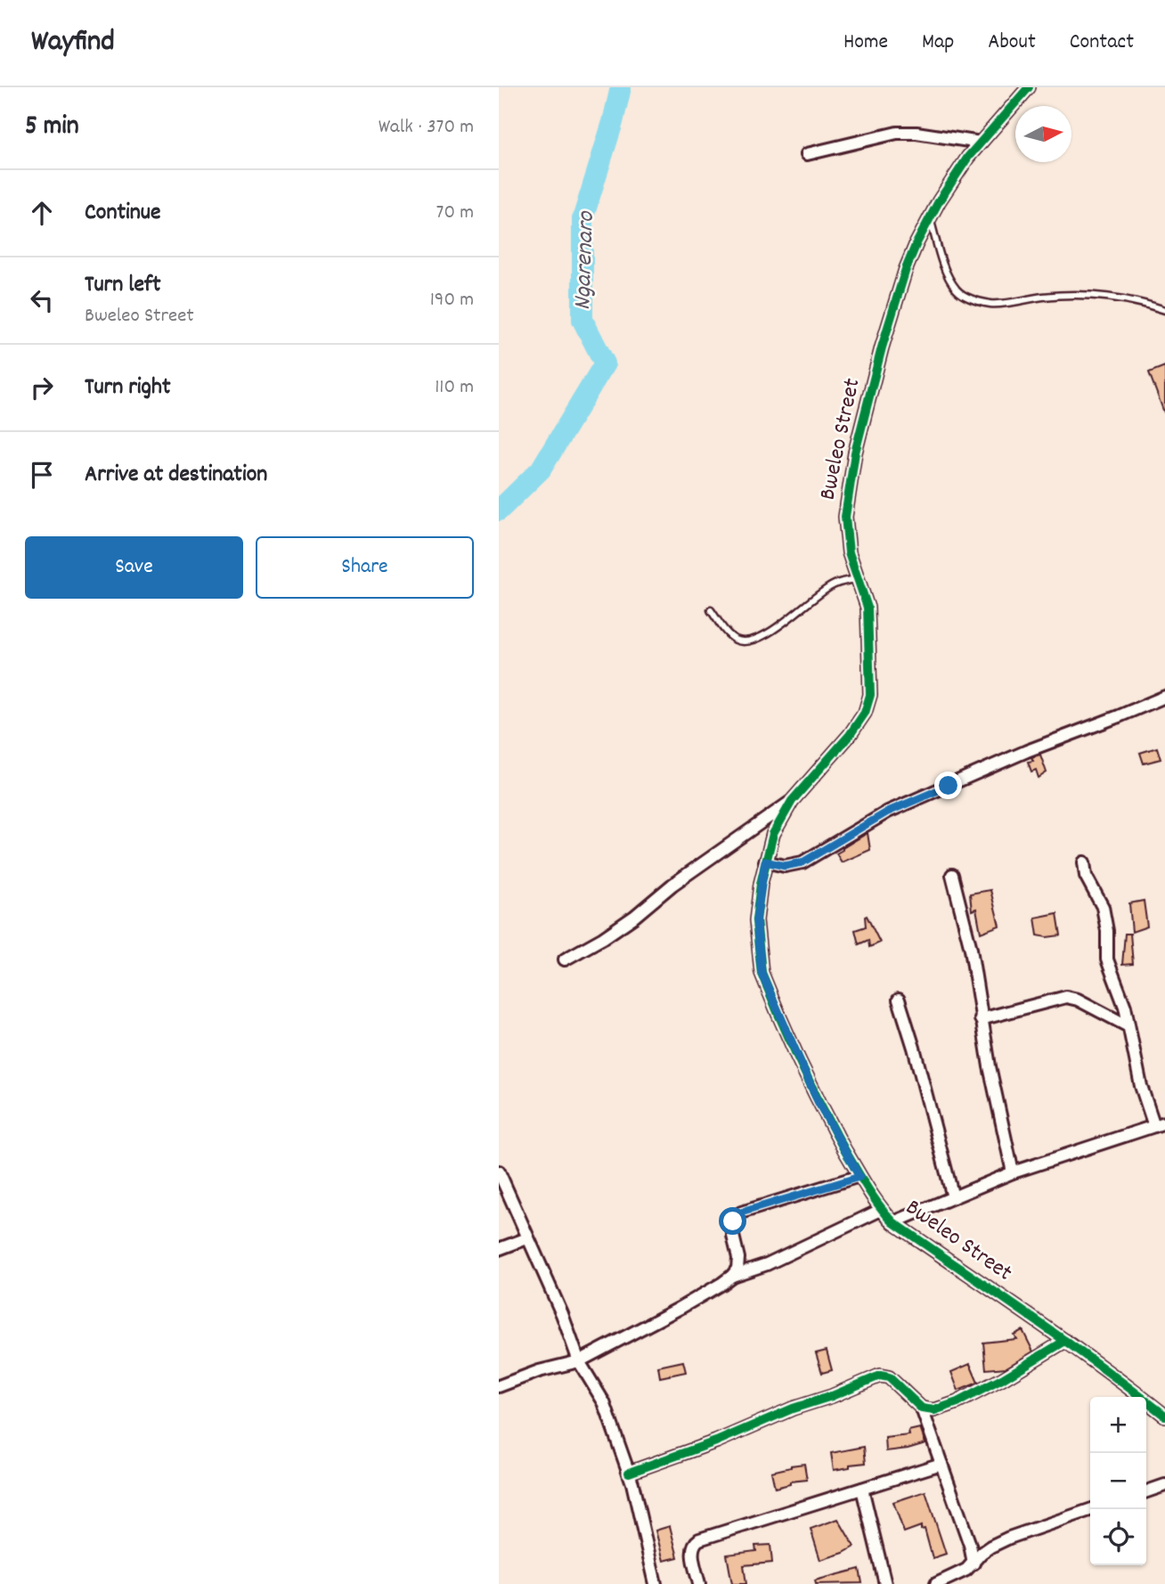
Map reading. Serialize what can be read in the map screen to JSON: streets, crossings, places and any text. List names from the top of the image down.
{
  "streets": {
    "street": ["Bweleo Street"]
  },
  "water": ["Ngarenaro"],
  "north": "right",
  "page": {
    "header": "Wayfind",
    "nav": [
      "Home",
      "Map",
      "About",
      "Contact"
    ],
    "heading": ["5 min", "Walk · 370 m"],
    "list": [
      ["Continue", "70 m"],
      ["Turn left", "Bweleo Street", "190 m"],
      ["Turn right", "110 m"],
      "Arrive at destination"
    ],
    "buttons": ["Save", "Share"],
    "map_buttons": ["+", "−"]
  }
}
